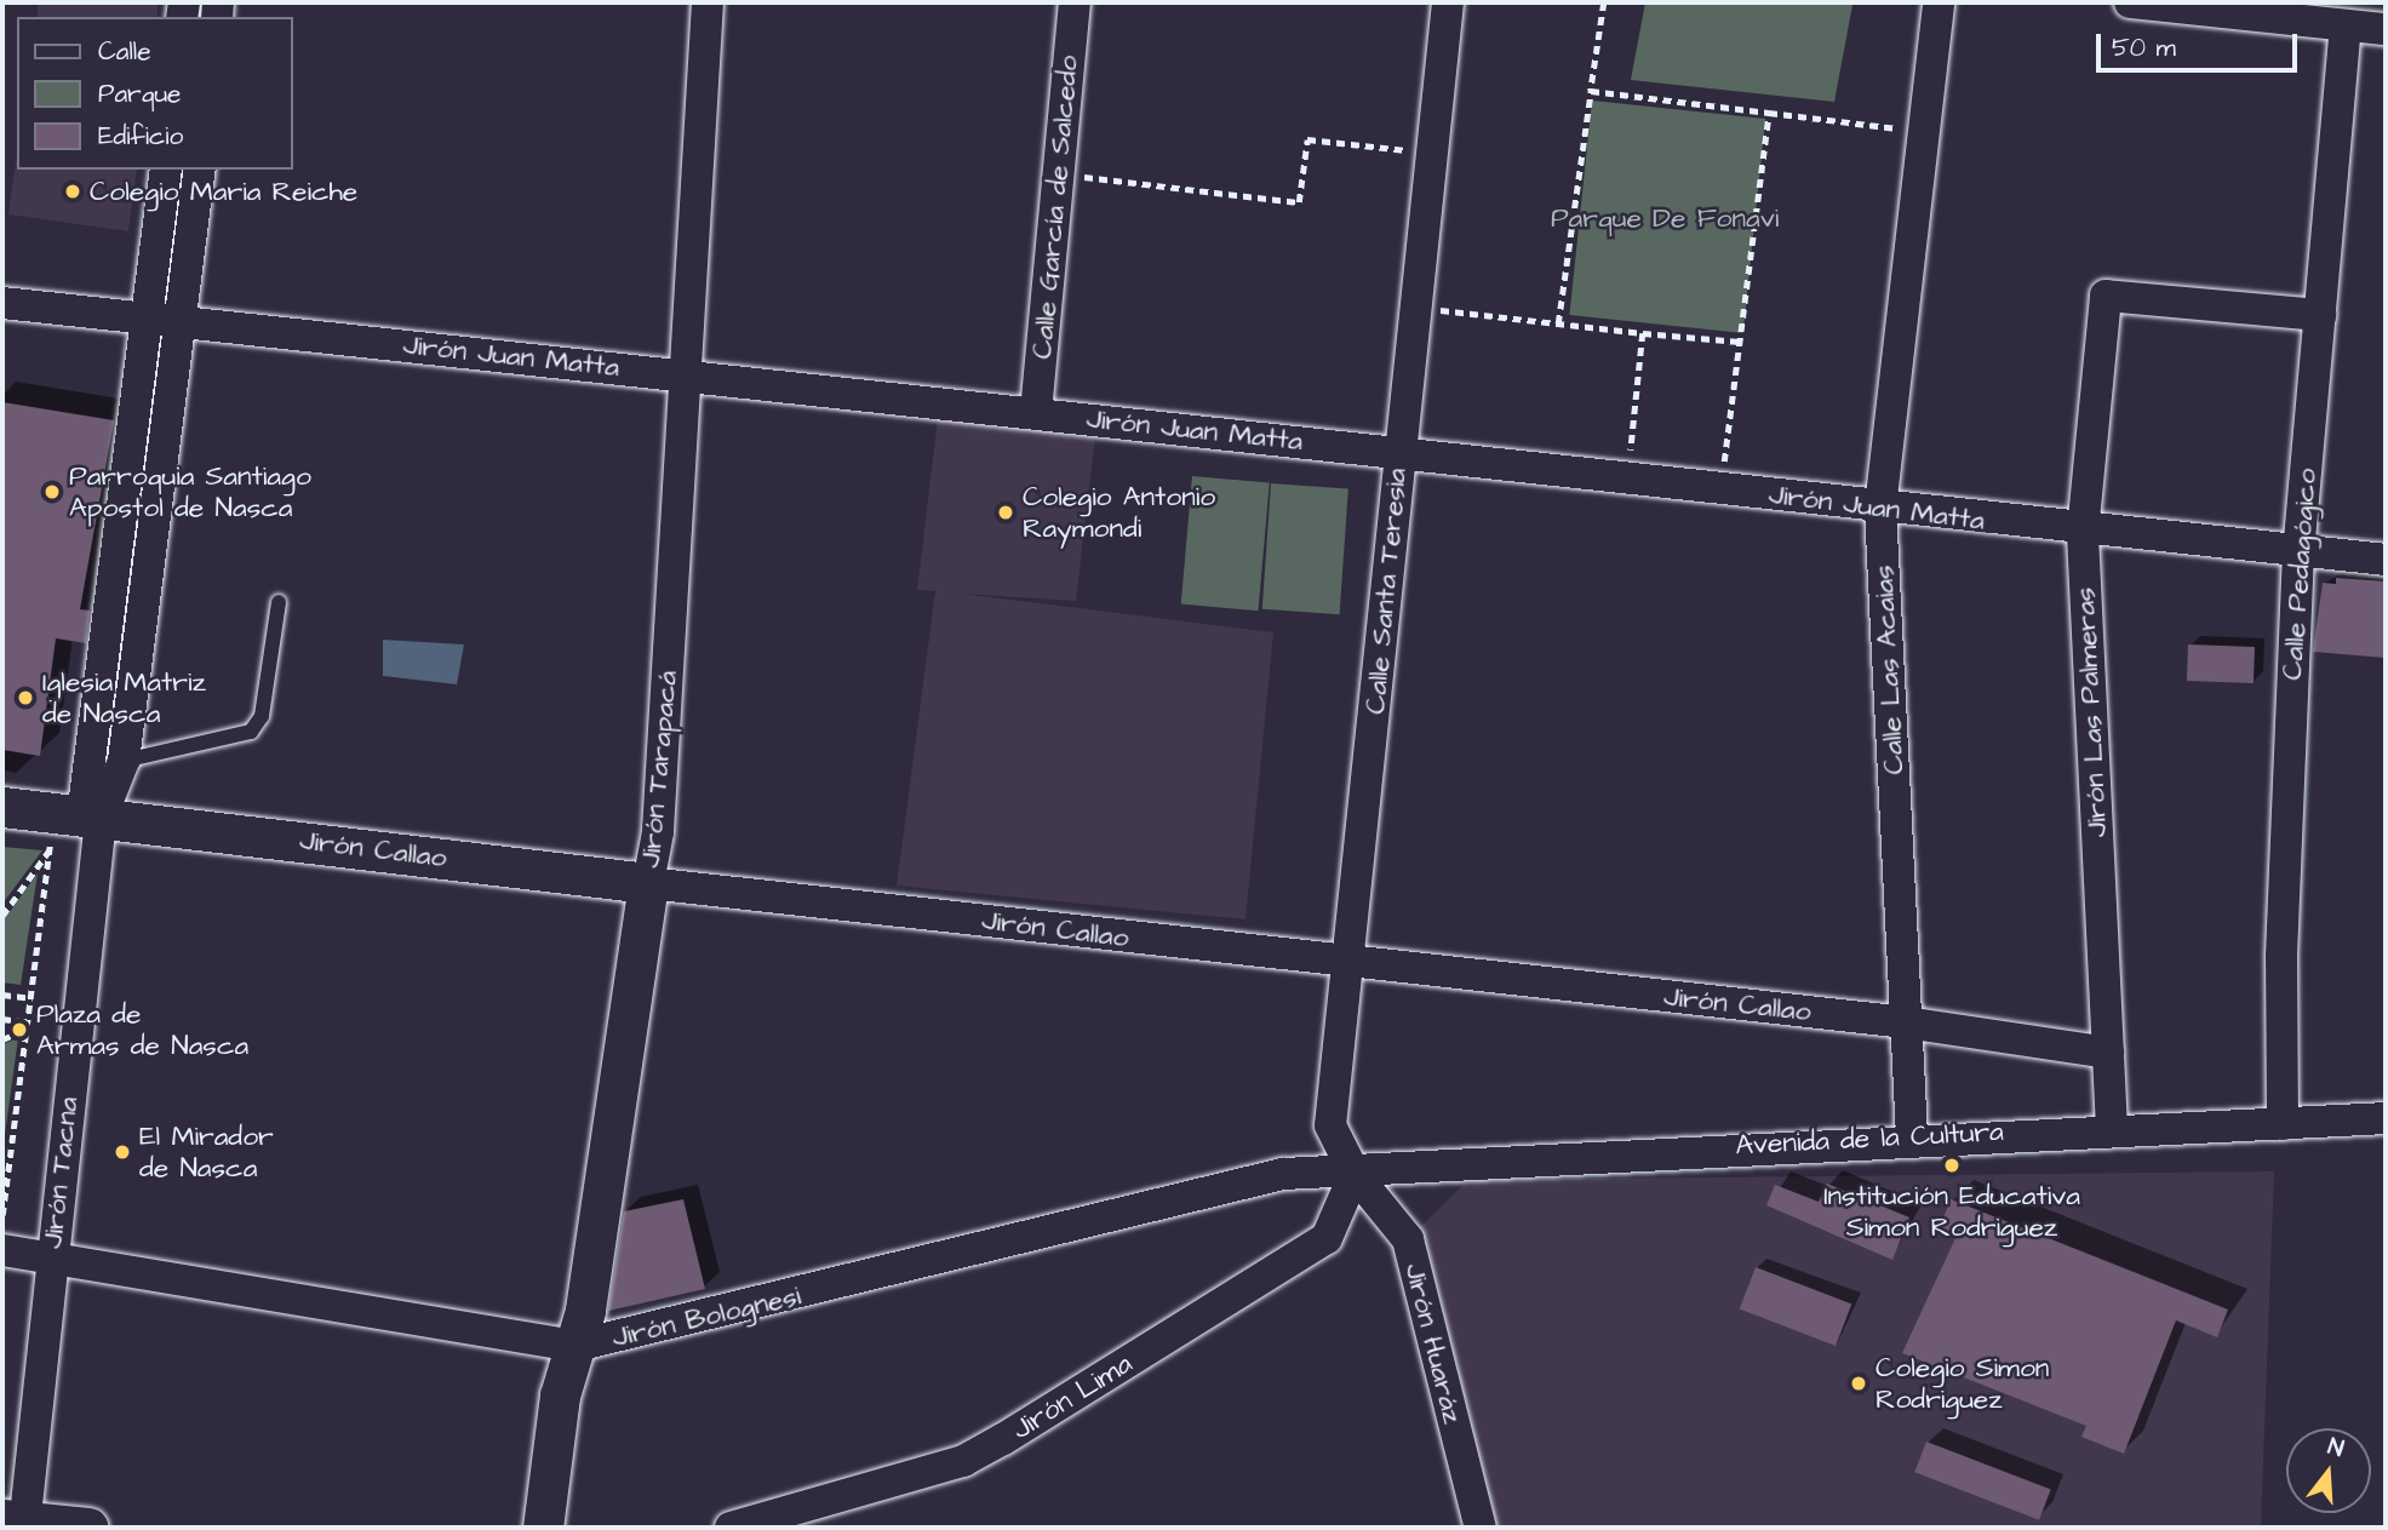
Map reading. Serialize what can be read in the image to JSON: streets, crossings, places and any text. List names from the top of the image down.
{
  "streets": {
    "street": [
      "Calle García de Salcedo",
      "Jirón Juan Matta",
      "Calle Pedagógico",
      "Calle Santa Teresia",
      "Calle Las Acaias",
      "Jirón Las Palmeras",
      "Jirón Tarapacá",
      "Jirón Callao",
      "Avenida de la Cultura",
      "Jirón Tacna",
      "Jirón Bolognesi",
      "Jirón Huaráz",
      "Jirón Lima"
    ]
  },
  "crossings": [
    ["Calle García de Salcedo", "Jirón Juan Matta"],
    ["Jirón Juan Matta", "Calle Pedagógico"],
    ["Jirón Juan Matta", "Calle Santa Teresia"],
    ["Jirón Juan Matta", "Calle Las Acaias"],
    ["Jirón Juan Matta", "Jirón Las Palmeras"],
    ["Jirón Juan Matta", "Jirón Tarapacá"],
    ["Calle Pedagógico", "Jirón Las Palmeras"],
    ["Calle Pedagógico", "Avenida de la Cultura"],
    ["Calle Santa Teresia", "Jirón Callao"],
    ["Calle Santa Teresia", "Avenida de la Cultura"],
    ["Calle Santa Teresia", "Jirón Bolognesi"],
    ["Calle Santa Teresia", "Jirón Huaráz"],
    ["Calle Santa Teresia", "Jirón Lima"],
    ["Calle Las Acaias", "Jirón Callao"],
    ["Calle Las Acaias", "Avenida de la Cultura"],
    ["Jirón Las Palmeras", "Jirón Callao"],
    ["Jirón Las Palmeras", "Avenida de la Cultura"],
    ["Jirón Tarapacá", "Jirón Callao"],
    ["Jirón Tarapacá", "Jirón Bolognesi"],
    ["Jirón Callao", "Jirón Tacna"],
    ["Avenida de la Cultura", "Jirón Bolognesi"],
    ["Avenida de la Cultura", "Jirón Huaráz"],
    ["Avenida de la Cultura", "Jirón Lima"],
    ["Jirón Tacna", "Jirón Bolognesi"],
    ["Jirón Bolognesi", "Jirón Huaráz"],
    ["Jirón Bolognesi", "Jirón Lima"],
    ["Jirón Huaráz", "Jirón Lima"]
  ],
  "parks": ["Parque De Fonavi"],
  "places": [
    "Colegio Maria Reiche",
    "Parroquia Santiago Apostol de Nasca",
    "Colegio Antonio Raymondi",
    "Iglesia Matriz de Nasca",
    "Plaza de Armas de Nasca",
    "El Mirador de Nasca",
    "Institución Educativa Simon Rodriguez",
    "Colegio Simon Rodriguez"
  ],
  "legend": ["Calle", "Parque", "Edificio"],
  "scale_bar": "50 m",
  "north": "top"
}
